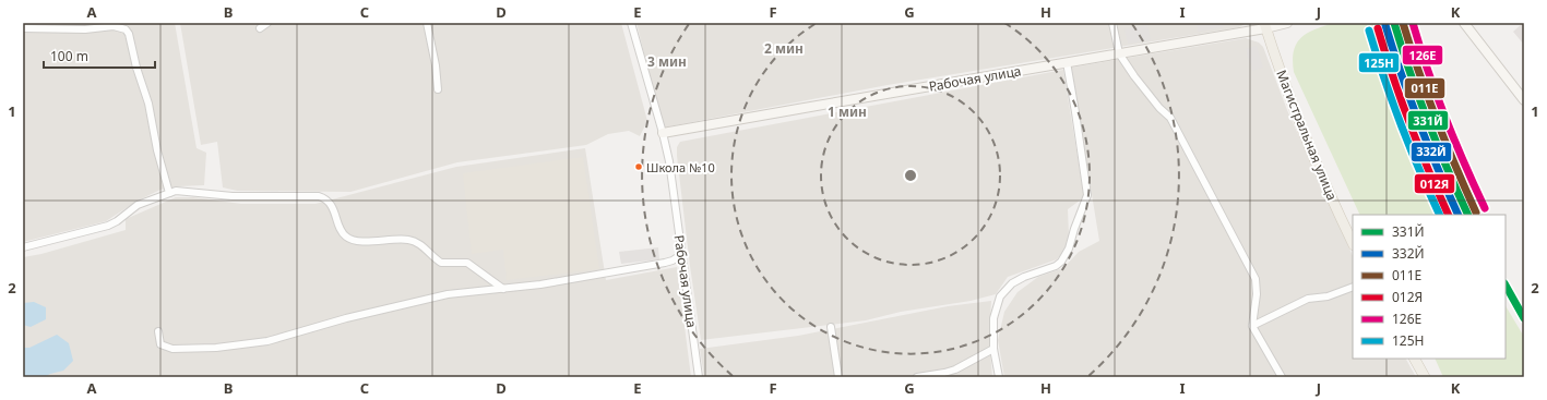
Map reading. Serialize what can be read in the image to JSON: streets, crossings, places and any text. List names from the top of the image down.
{
  "streets": {
    "main road": ["Магистральная улица"],
    "street": ["Рабочая улица"]
  },
  "crossings": [
    ["Рабочая улица", "Магистральная улица"]
  ],
  "places": ["Школа №10"],
  "lines": [
    "transit line 331Й",
    "transit line 011Е",
    "transit line 126Е",
    "transit line 332Й",
    "transit line 012Я",
    "transit line 125Н"
  ],
  "legend": [
    "331Й",
    "332Й",
    "011Е",
    "012Я",
    "126Е",
    "125Н"
  ],
  "scale_bar": "100 m",
  "grid": {
    "columns": [
      "A",
      "B",
      "C",
      "D",
      "E",
      "F",
      "G",
      "H",
      "I",
      "J",
      "K"
    ],
    "rows": ["1", "2"]
  },
  "rings": ["2 мин", "3 мин", "1 мин"]
}
